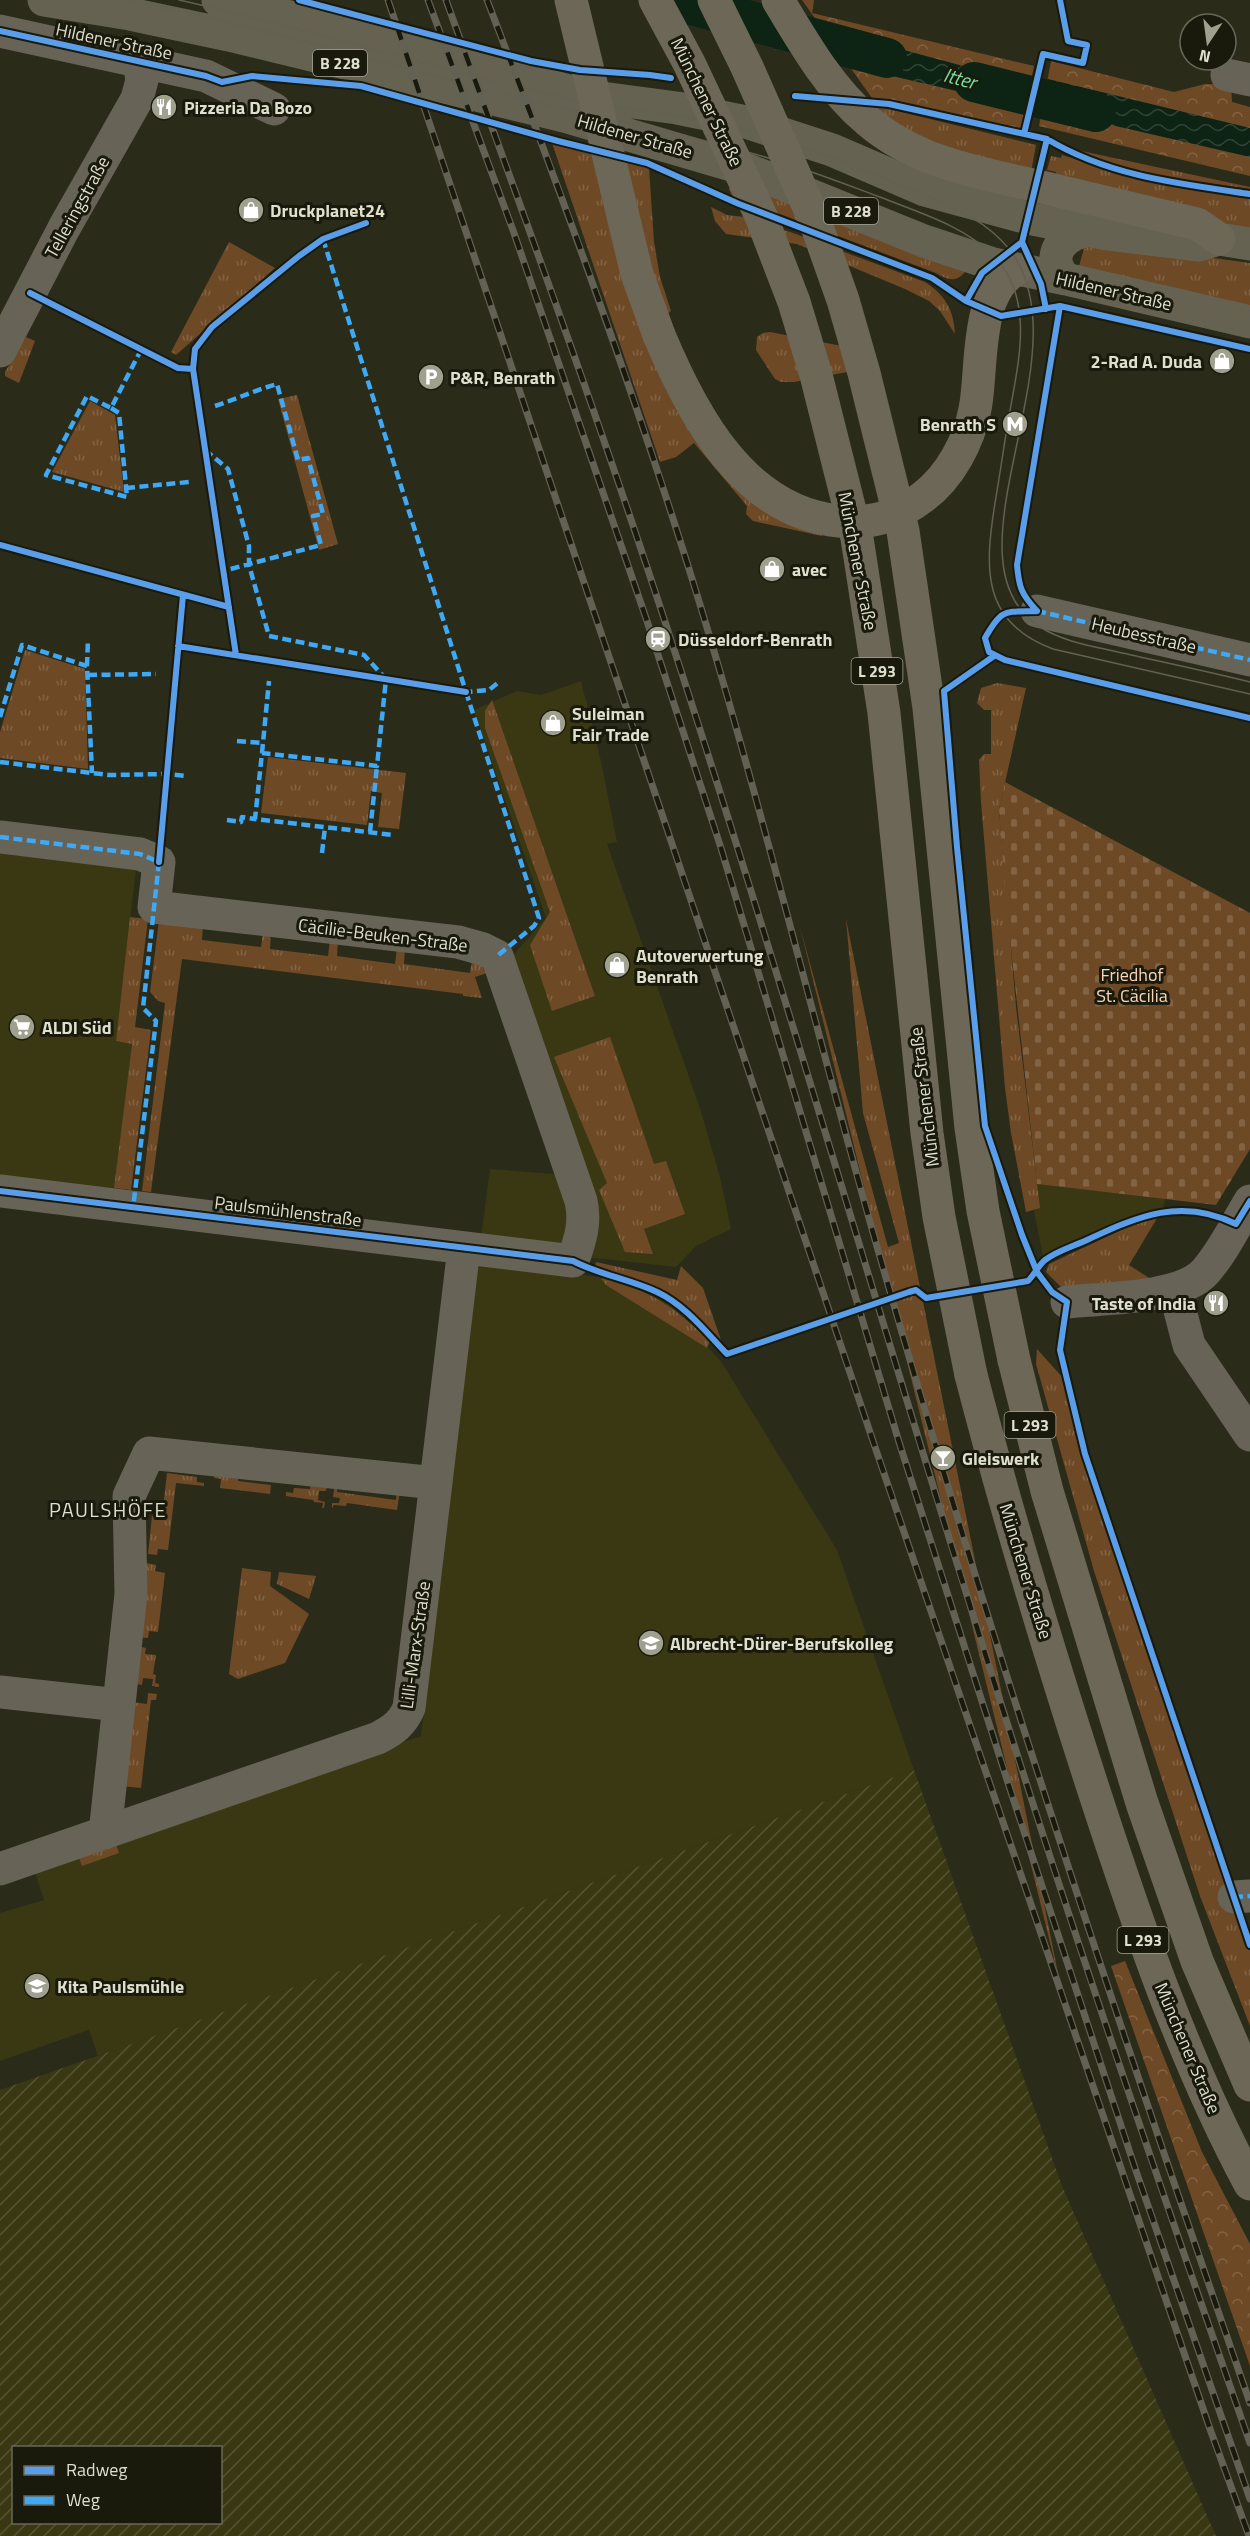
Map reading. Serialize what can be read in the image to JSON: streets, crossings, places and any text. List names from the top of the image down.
{
  "streets": {
    "highway": ["Münchener Straße", "L 293"],
    "main road": ["Hildener Straße", "B 228"],
    "street": [
      "Telleringstraße",
      "Heubesstraße",
      "Cäcilie-Beuken-Straße",
      "Paulsmühlenstraße",
      "Lilli-Marx-Straße"
    ]
  },
  "crossings": [
    ["Hildener Straße", "Telleringstraße"],
    ["Cäcilie-Beuken-Straße", "Paulsmühlenstraße"],
    ["Paulsmühlenstraße", "Lilli-Marx-Straße"]
  ],
  "districts": ["PAULSHÖFE"],
  "water": ["Itter"],
  "parks": ["Friedhof St. Cäcilia"],
  "places": {
    "restaurant": ["Pizzeria Da Bozo", "Taste of India"],
    "shop": [
      "Druckplanet24",
      "2-Rad A. Duda",
      "avec",
      "Suleiman Fair Trade",
      "Autoverwertung Benrath"
    ],
    "parking": ["P&R, Benrath"],
    "metro station": ["Benrath S"],
    "station": ["Düsseldorf-Benrath"],
    "supermarket": ["ALDI Süd"],
    "bar": ["Gleiswerk"],
    "school or university": ["Albrecht-Dürer-Berufskolleg", "Kita Paulsmühle"]
  },
  "legend": ["Radweg", "Weg"],
  "north": "bottom"
}
